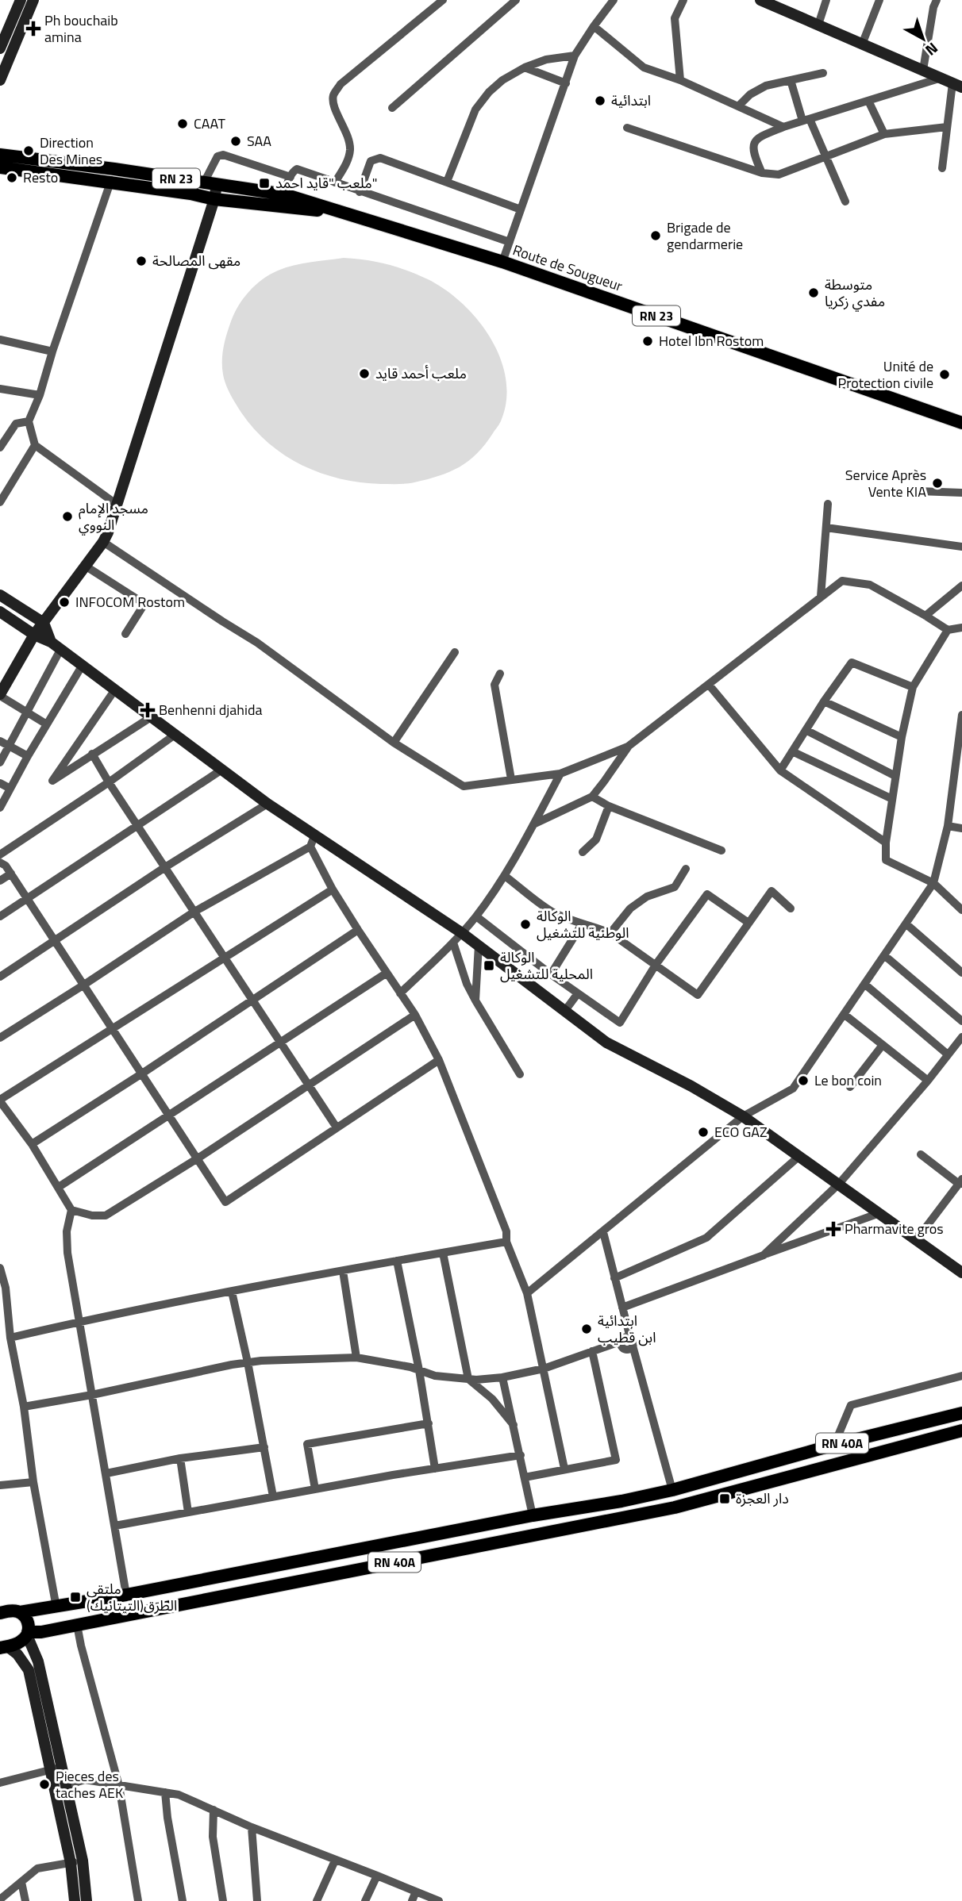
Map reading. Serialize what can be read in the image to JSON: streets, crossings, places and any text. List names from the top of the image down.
{
  "streets": {
    "main road": ["RN 23", "Route de Sougueur", "RN 40A"]
  },
  "crossings": [
    ["RN 23", "Route de Sougueur"]
  ],
  "places": {
    "health": ["Ph bouchaib amina", "Benhenni djahida", "Pharmavite gros"],
    "other": [
      "ابتدائية",
      "CAAT",
      "SAA",
      "Direction Des Mines",
      "Resto",
      "Brigade de gendarmerie",
      "مقهى المصالحة",
      "متوسطة مفدي زكريا",
      "Hotel Ibn Rostom",
      "ملعب أحمد قايد",
      "Unité de Protection civile",
      "Service Après Vente KIA",
      "مسجد الإمام النووي",
      "INFOCOM Rostom",
      "الوكالة الوطنية للتشغيل",
      "Le bon coin",
      "ECO GAZ",
      "ابتدائية ابن قطيب",
      "Pieces des taches AEK"
    ],
    "transit": [
      "ملعب \"قايد احمد\"",
      "الوكالة المحلية للتشغيل",
      "دار العجزة",
      "ملتقى الطرق(التيتانيك)"
    ]
  },
  "north": "bottom right"
}
